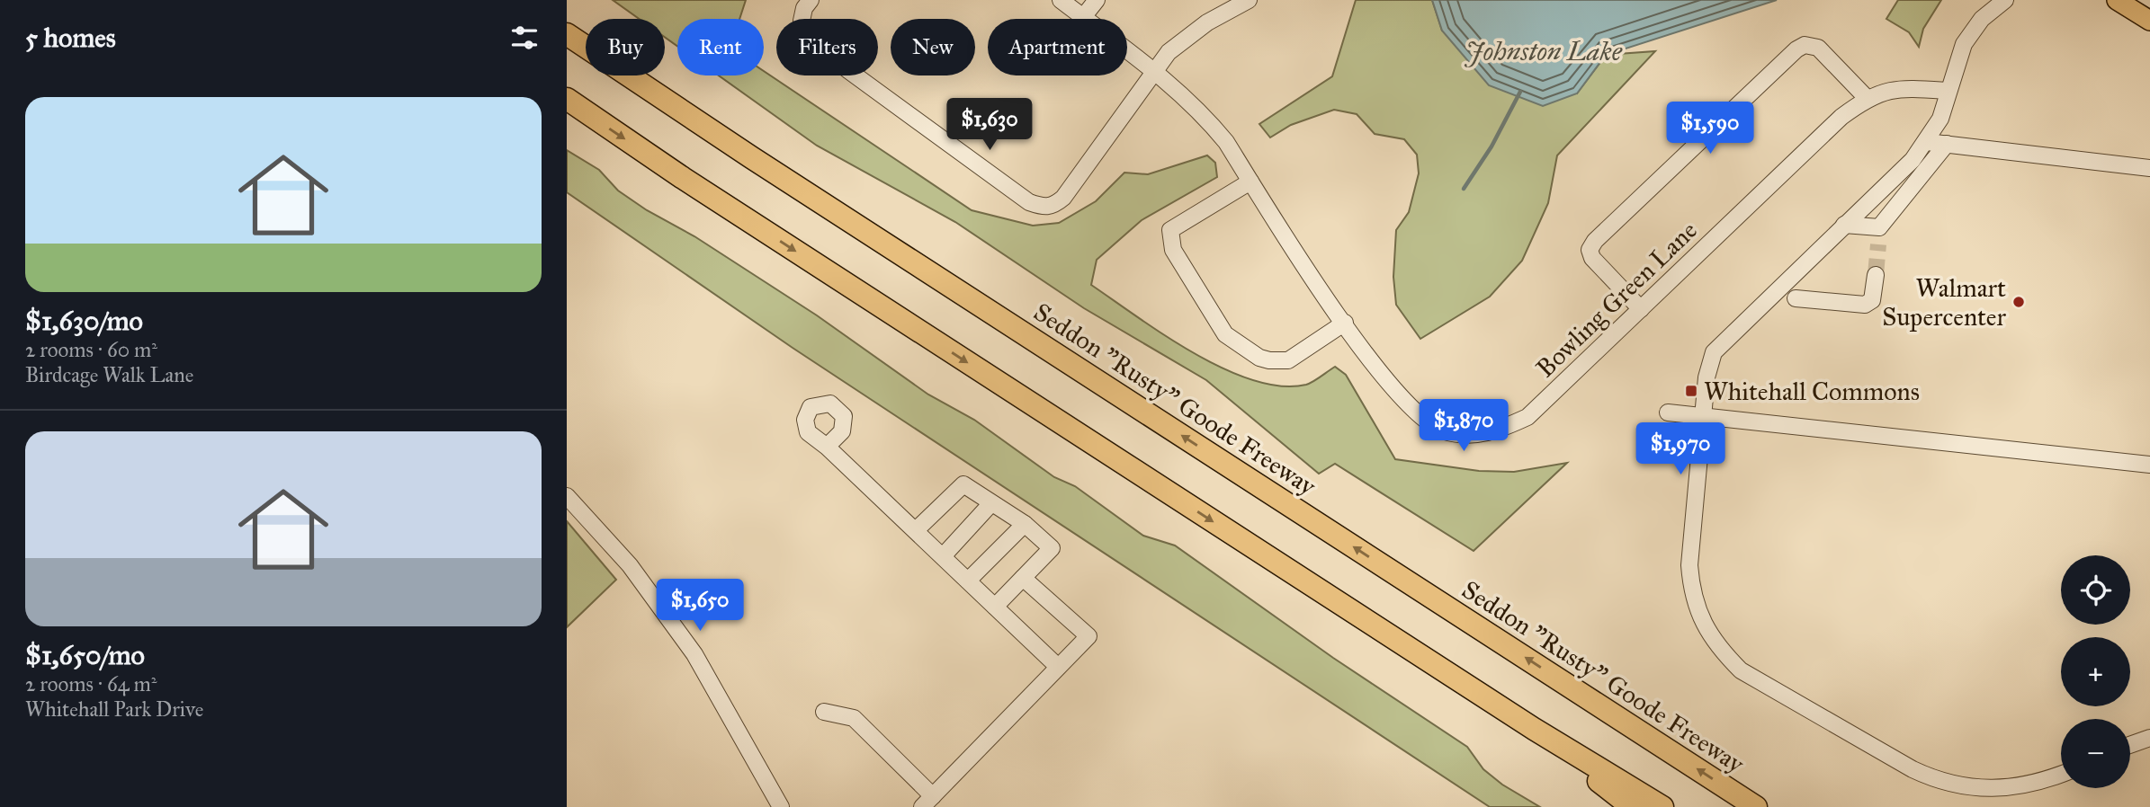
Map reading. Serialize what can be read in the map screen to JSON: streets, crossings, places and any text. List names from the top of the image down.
{
  "streets": {
    "highway": ["Seddon \"Rusty\" Goode Freeway"],
    "street": ["Bowling Green Lane"]
  },
  "water": ["Johnston Lake"],
  "places": {
    "other": ["Walmart Supercenter"],
    "transit": ["Whitehall Commons"]
  },
  "page": {
    "heading": "5 homes",
    "chip": [
      "Buy",
      "Rent",
      "Filters",
      "New",
      "Apartment"
    ],
    "list": [
      {
        "name": "$1,630/mo",
        "note": "2 rooms · 60 m² · Birdcage Walk Lane"
      },
      {
        "name": "$1,650/mo",
        "note": "2 rooms · 64 m² · Whitehall Park Drive"
      }
    ],
    "price": [
      "$1,630",
      "$1,590",
      "$1,870",
      "$1,970",
      "$1,650"
    ],
    "map_buttons": ["+", "−"]
  }
}
